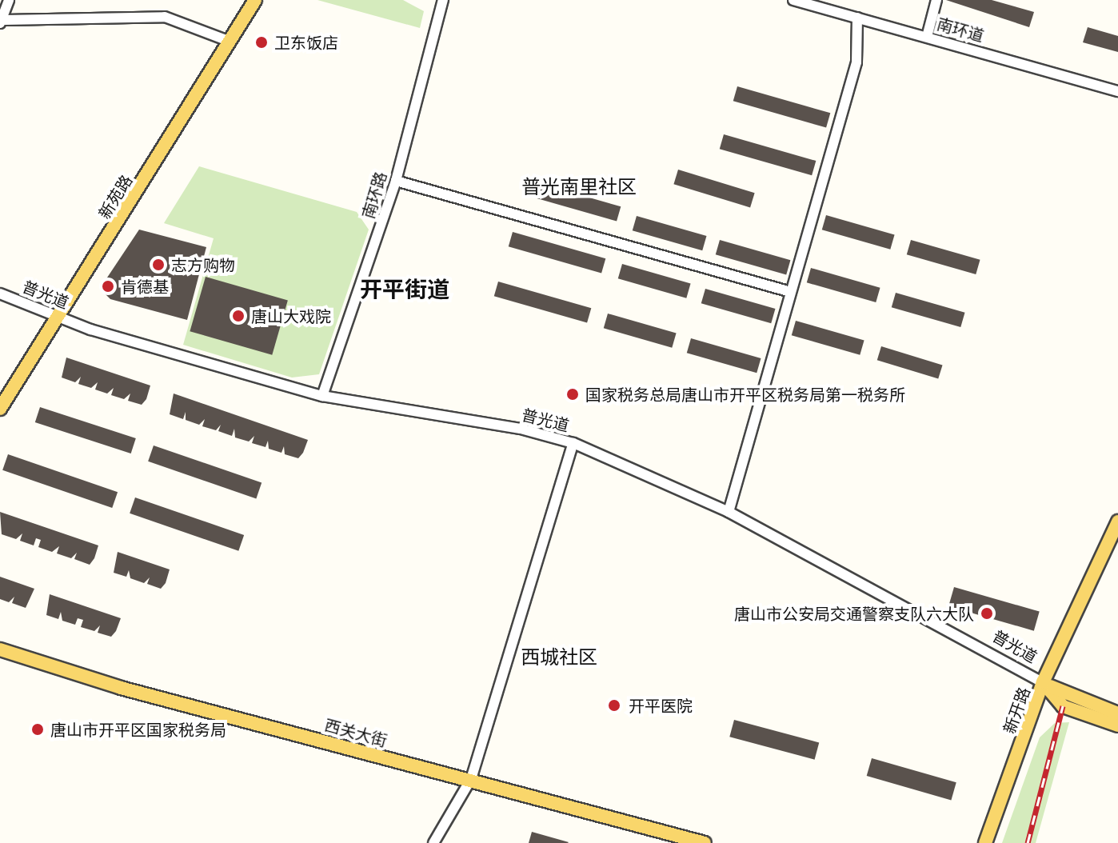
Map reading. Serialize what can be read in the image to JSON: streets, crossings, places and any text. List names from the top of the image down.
{
  "streets": {
    "main road": [
      "新苑路",
      "普光道",
      "新开路",
      "西关大街"
    ],
    "street": ["南环道", "南环路"]
  },
  "crossings": [
    ["南环路", "普光道"],
    ["新苑路", "普光道"],
    ["普光道", "新开路"]
  ],
  "districts": ["普光南里社区", "开平街道", "西城社区"],
  "places": [
    "卫东饭店",
    "志方购物",
    "肯德基",
    "唐山大戏院",
    "国家税务总局唐山市开平区税务局第一税务所",
    "唐山市公安局交通警察支队六大队",
    "开平医院",
    "唐山市开平区国家税务局"
  ]
}
